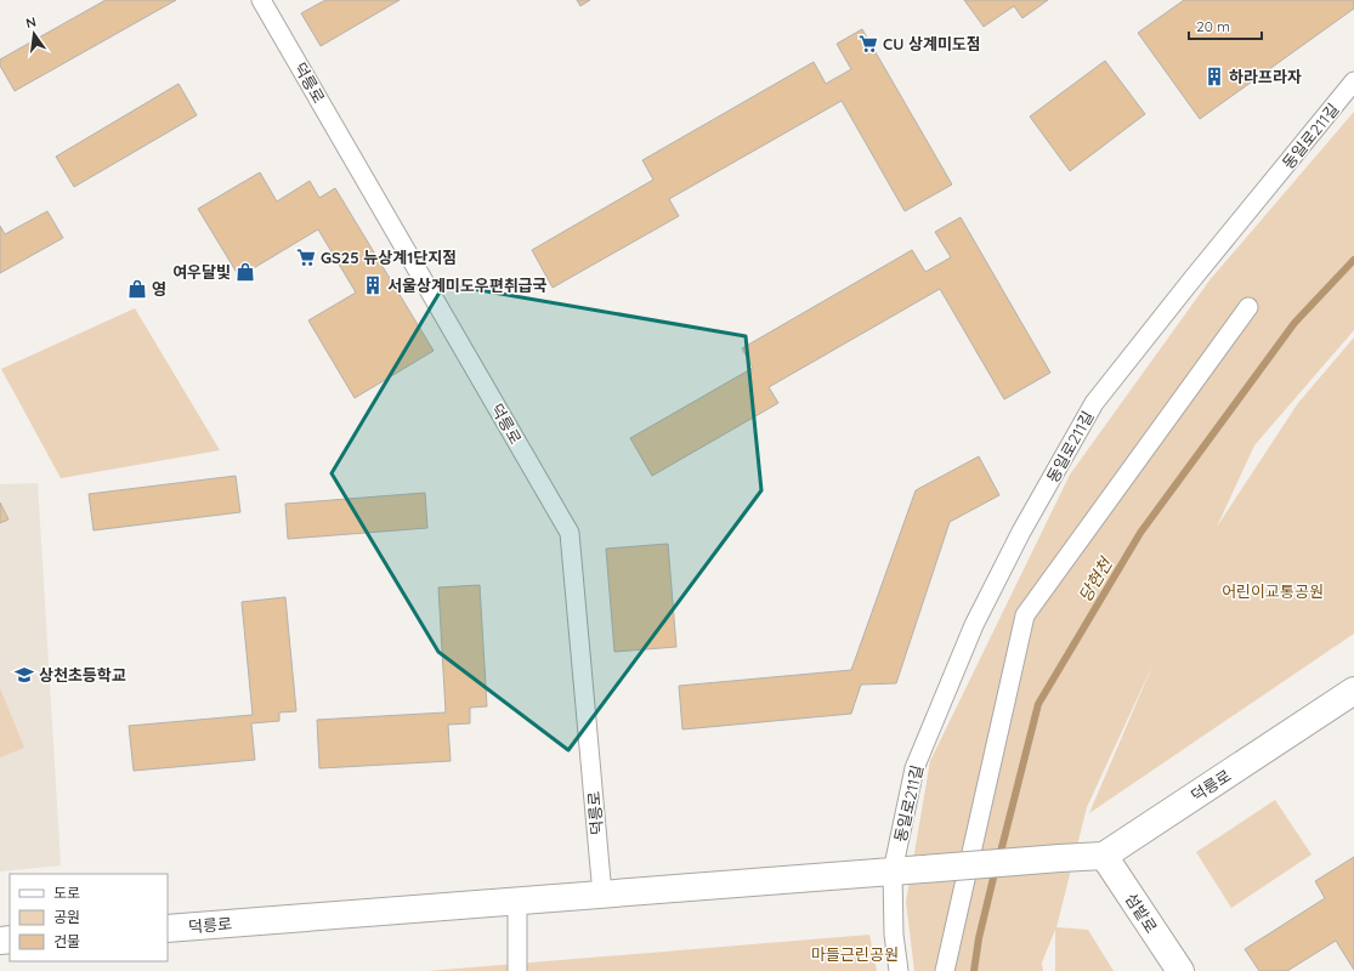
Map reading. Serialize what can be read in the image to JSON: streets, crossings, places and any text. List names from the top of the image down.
{
  "streets": {
    "main road": ["덕릉로", "섬밭로"],
    "street": ["동일로211길"]
  },
  "crossings": [
    ["덕릉로", "동일로211길"],
    ["덕릉로", "섬밭로"]
  ],
  "water": ["당현천"],
  "parks": ["어린이교통공원", "마들근린공원"],
  "places": {
    "supermarket": ["CU 상계미도점", "GS25 뉴상계1단지점"],
    "building": ["하라프라자", "서울상계미도우편취급국"],
    "shop": ["여우달빛", "영"],
    "school or university": ["상천초등학교"]
  },
  "legend": ["도로", "공원", "건물"],
  "scale_bar": "20 m",
  "north": "top"
}
